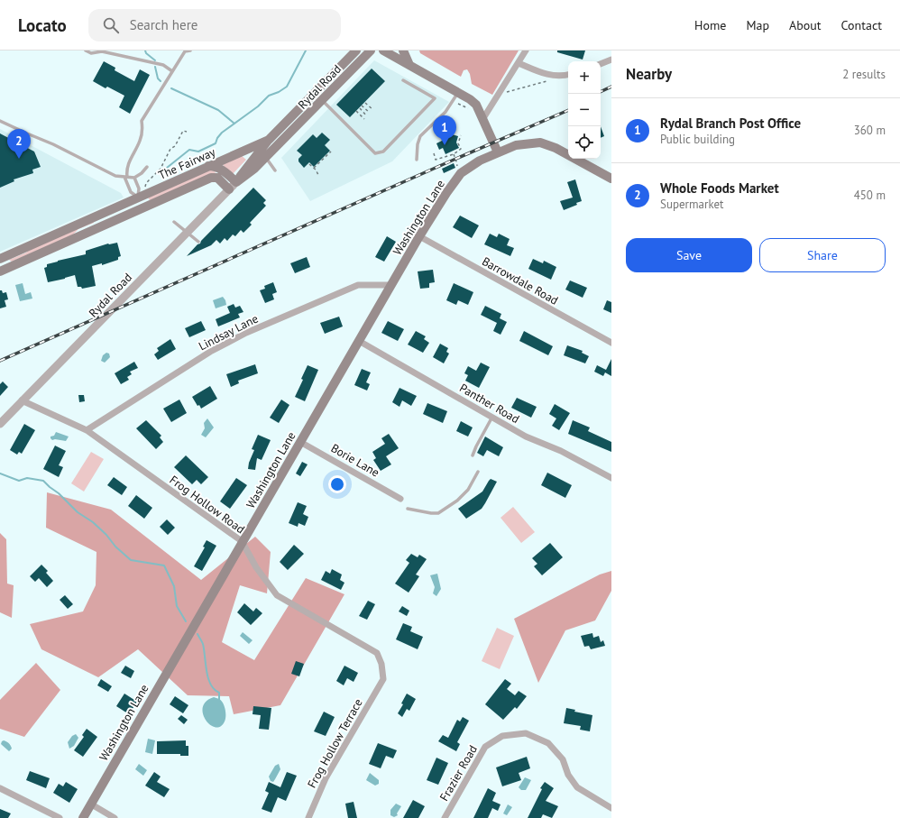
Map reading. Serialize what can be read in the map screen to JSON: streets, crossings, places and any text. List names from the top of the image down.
{
  "streets": {
    "main road": ["Rydal Road", "The Fairway", "Washington Lane"],
    "street": [
      "Barrowdale Road",
      "Lindsay Lane",
      "Panther Road",
      "Borie Lane",
      "Frog Hollow Road",
      "Frog Hollow Terrace",
      "Frazier Road"
    ]
  },
  "crossings": [
    ["Rydal Road", "The Fairway"],
    ["Rydal Road", "Frog Hollow Road"],
    ["Washington Lane", "Barrowdale Road"],
    ["Washington Lane", "Lindsay Lane"],
    ["Washington Lane", "Panther Road"],
    ["Washington Lane", "Borie Lane"],
    ["Washington Lane", "Frog Hollow Road"],
    ["Lindsay Lane", "Frog Hollow Road"],
    ["Frog Hollow Road", "Frog Hollow Terrace"]
  ],
  "page": {
    "header": "Locato",
    "search": "Search here",
    "nav": [
      "Home",
      "Map",
      "About",
      "Contact"
    ],
    "heading": ["Nearby", "2 results"],
    "map_buttons": ["+", "−"],
    "list": [
      {
        "mark": "1",
        "name": "Rydal Branch Post Office",
        "note": "Public building",
        "value": "360 m"
      },
      {
        "mark": "2",
        "name": "Whole Foods Market",
        "note": "Supermarket",
        "value": "450 m"
      }
    ],
    "pins": ["1", "2"],
    "buttons": ["Save", "Share"]
  }
}
